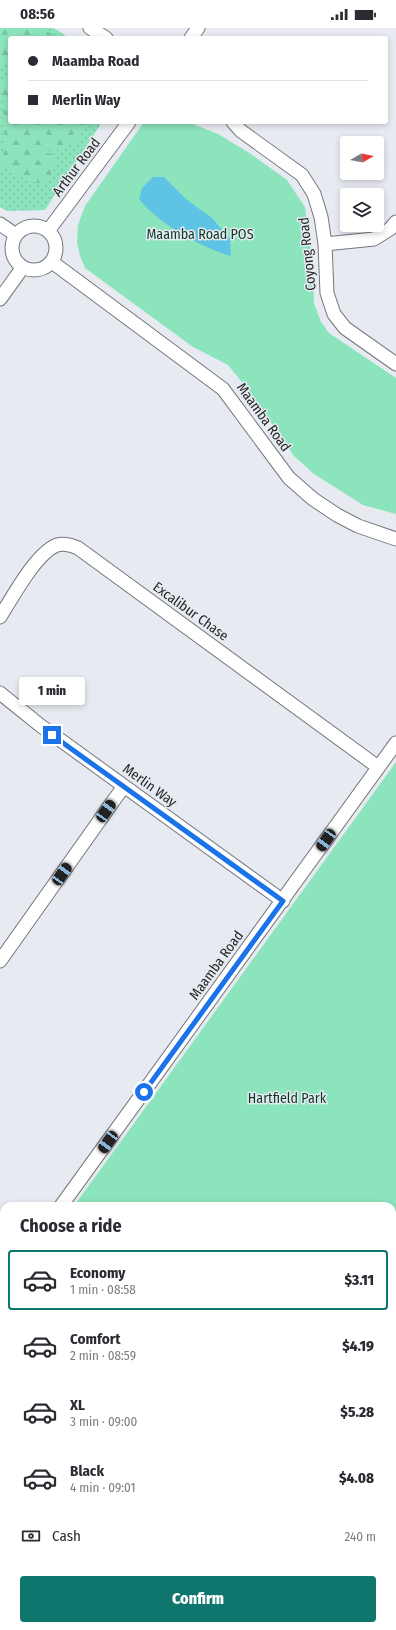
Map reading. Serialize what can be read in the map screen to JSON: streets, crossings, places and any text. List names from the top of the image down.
{
  "streets": {
    "street": [
      "Arthur Road",
      "Coyong Road",
      "Maamba Road",
      "Excalibur Chase",
      "Merlin Way"
    ]
  },
  "crossings": [
    ["Arthur Road", "Maamba Road"],
    ["Maamba Road", "Excalibur Chase"],
    ["Maamba Road", "Merlin Way"]
  ],
  "parks": ["Maamba Road POS", "Hartfield Park"],
  "north": "right",
  "page": {
    "status": "08:56",
    "banner": ["Maamba Road", "Merlin Way"],
    "bubble": "1 min",
    "heading": "Choose a ride",
    "list": [
      {
        "name": "Economy",
        "note": "1 min · 08:58",
        "value": "$3.11"
      },
      {
        "name": "Comfort",
        "note": "2 min · 08:59",
        "value": "$4.19"
      },
      {
        "name": "XL",
        "note": "3 min · 09:00",
        "value": "$5.28"
      },
      {
        "name": "Black",
        "note": "4 min · 09:01",
        "value": "$4.08"
      }
    ],
    "pay": ["Cash", "240 m"],
    "buttons": "Confirm"
  }
}
